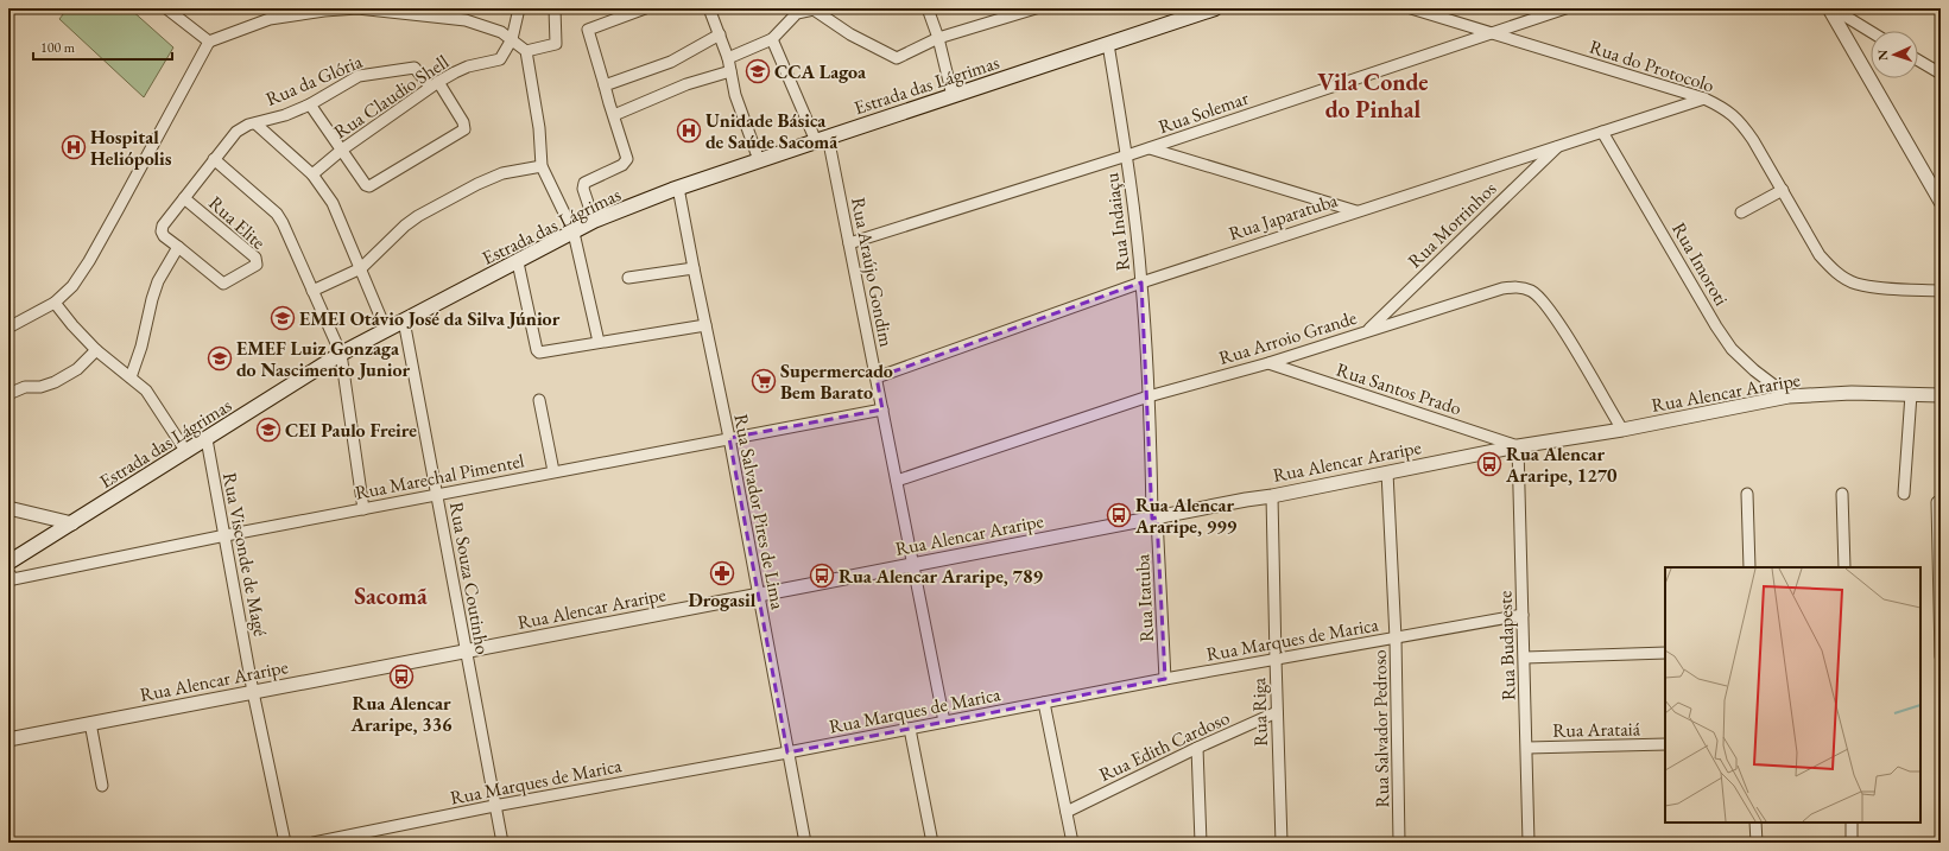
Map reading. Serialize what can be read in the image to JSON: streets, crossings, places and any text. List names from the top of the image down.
{
  "streets": {
    "main road": ["Estrada das Lágrimas"],
    "street": [
      "Rua do Protocolo",
      "Rua da Glória",
      "Rua Claudio Shell",
      "Rua Solemar",
      "Rua Japaratuba",
      "Rua Elite",
      "Rua Indaiaçu",
      "Rua Morrinhos",
      "Rua Imoroti",
      "Rua Araújo Gondim",
      "Rua Arroio Grande",
      "Rua Santos Prado",
      "Rua Alencar Araripe",
      "Rua Marechal Pimentel",
      "Rua Salvador Pires de Lima",
      "Rua Visconde de Magé",
      "Rua Souza Coutinho",
      "Rua Itatuba",
      "Rua Marques de Marica",
      "Rua Budapeste",
      "Rua Riga",
      "Rua Salvador Pedroso",
      "Rua Arataiá",
      "Rua Edith Cardoso"
    ]
  },
  "crossings": [
    ["Rua do Protocolo", "Rua Solemar"],
    ["Rua do Protocolo", "Rua Japaratuba"],
    ["Rua da Glória", "Rua Claudio Shell"],
    ["Rua da Glória", "Rua Elite"],
    ["Estrada das Lágrimas", "Rua Indaiaçu"],
    ["Estrada das Lágrimas", "Rua Araújo Gondim"],
    ["Estrada das Lágrimas", "Rua Salvador Pires de Lima"],
    ["Estrada das Lágrimas", "Rua Visconde de Magé"],
    ["Estrada das Lágrimas", "Rua Souza Coutinho"],
    ["Rua Solemar", "Rua Indaiaçu"],
    ["Rua Solemar", "Rua Araújo Gondim"],
    ["Rua Japaratuba", "Rua Indaiaçu"],
    ["Rua Japaratuba", "Rua Morrinhos"],
    ["Rua Japaratuba", "Rua Imoroti"],
    ["Rua Japaratuba", "Rua Araújo Gondim"],
    ["Rua Indaiaçu", "Rua Arroio Grande"],
    ["Rua Indaiaçu", "Rua Itatuba"],
    ["Rua Morrinhos", "Rua Arroio Grande"],
    ["Rua Imoroti", "Rua Alencar Araripe"],
    ["Rua Araújo Gondim", "Rua Arroio Grande"],
    ["Rua Araújo Gondim", "Rua Alencar Araripe"],
    ["Rua Araújo Gondim", "Rua Marechal Pimentel"],
    ["Rua Araújo Gondim", "Rua Marques de Marica"],
    ["Rua Arroio Grande", "Rua Santos Prado"],
    ["Rua Arroio Grande", "Rua Alencar Araripe"],
    ["Rua Arroio Grande", "Rua Itatuba"],
    ["Rua Santos Prado", "Rua Alencar Araripe"],
    ["Rua Santos Prado", "Rua Budapeste"],
    ["Rua Alencar Araripe", "Rua Salvador Pires de Lima"],
    ["Rua Alencar Araripe", "Rua Visconde de Magé"],
    ["Rua Alencar Araripe", "Rua Souza Coutinho"],
    ["Rua Alencar Araripe", "Rua Itatuba"],
    ["Rua Alencar Araripe", "Rua Budapeste"],
    ["Rua Alencar Araripe", "Rua Riga"],
    ["Rua Alencar Araripe", "Rua Salvador Pedroso"],
    ["Rua Marechal Pimentel", "Rua Salvador Pires de Lima"],
    ["Rua Marechal Pimentel", "Rua Visconde de Magé"],
    ["Rua Marechal Pimentel", "Rua Souza Coutinho"],
    ["Rua Salvador Pires de Lima", "Rua Marques de Marica"],
    ["Rua Souza Coutinho", "Rua Marques de Marica"],
    ["Rua Itatuba", "Rua Marques de Marica"],
    ["Rua Marques de Marica", "Rua Budapeste"],
    ["Rua Marques de Marica", "Rua Riga"],
    ["Rua Marques de Marica", "Rua Salvador Pedroso"],
    ["Rua Budapeste", "Rua Arataiá"],
    ["Rua Riga", "Rua Edith Cardoso"]
  ],
  "districts": ["Vila Conde do Pinhal", "Sacomã"],
  "places": {
    "school or university": [
      "CCA Lagoa",
      "EMEI Otávio José da Silva Júnior",
      "EMEF Luiz Gonzaga do Nascimento Junior",
      "CEI Paulo Freire"
    ],
    "hospital": ["Unidade Básica de Saúde Sacomã", "Hospital Heliópolis"],
    "supermarket": ["Supermercado Bem Barato"],
    "bus stop": [
      "Rua Alencar Araripe, 1270",
      "Rua Alencar Araripe, 999",
      "Rua Alencar Araripe, 789",
      "Rua Alencar Araripe, 336"
    ],
    "pharmacy": ["Drogasil"]
  },
  "scale_bar": "100 m",
  "north": "left"
}
